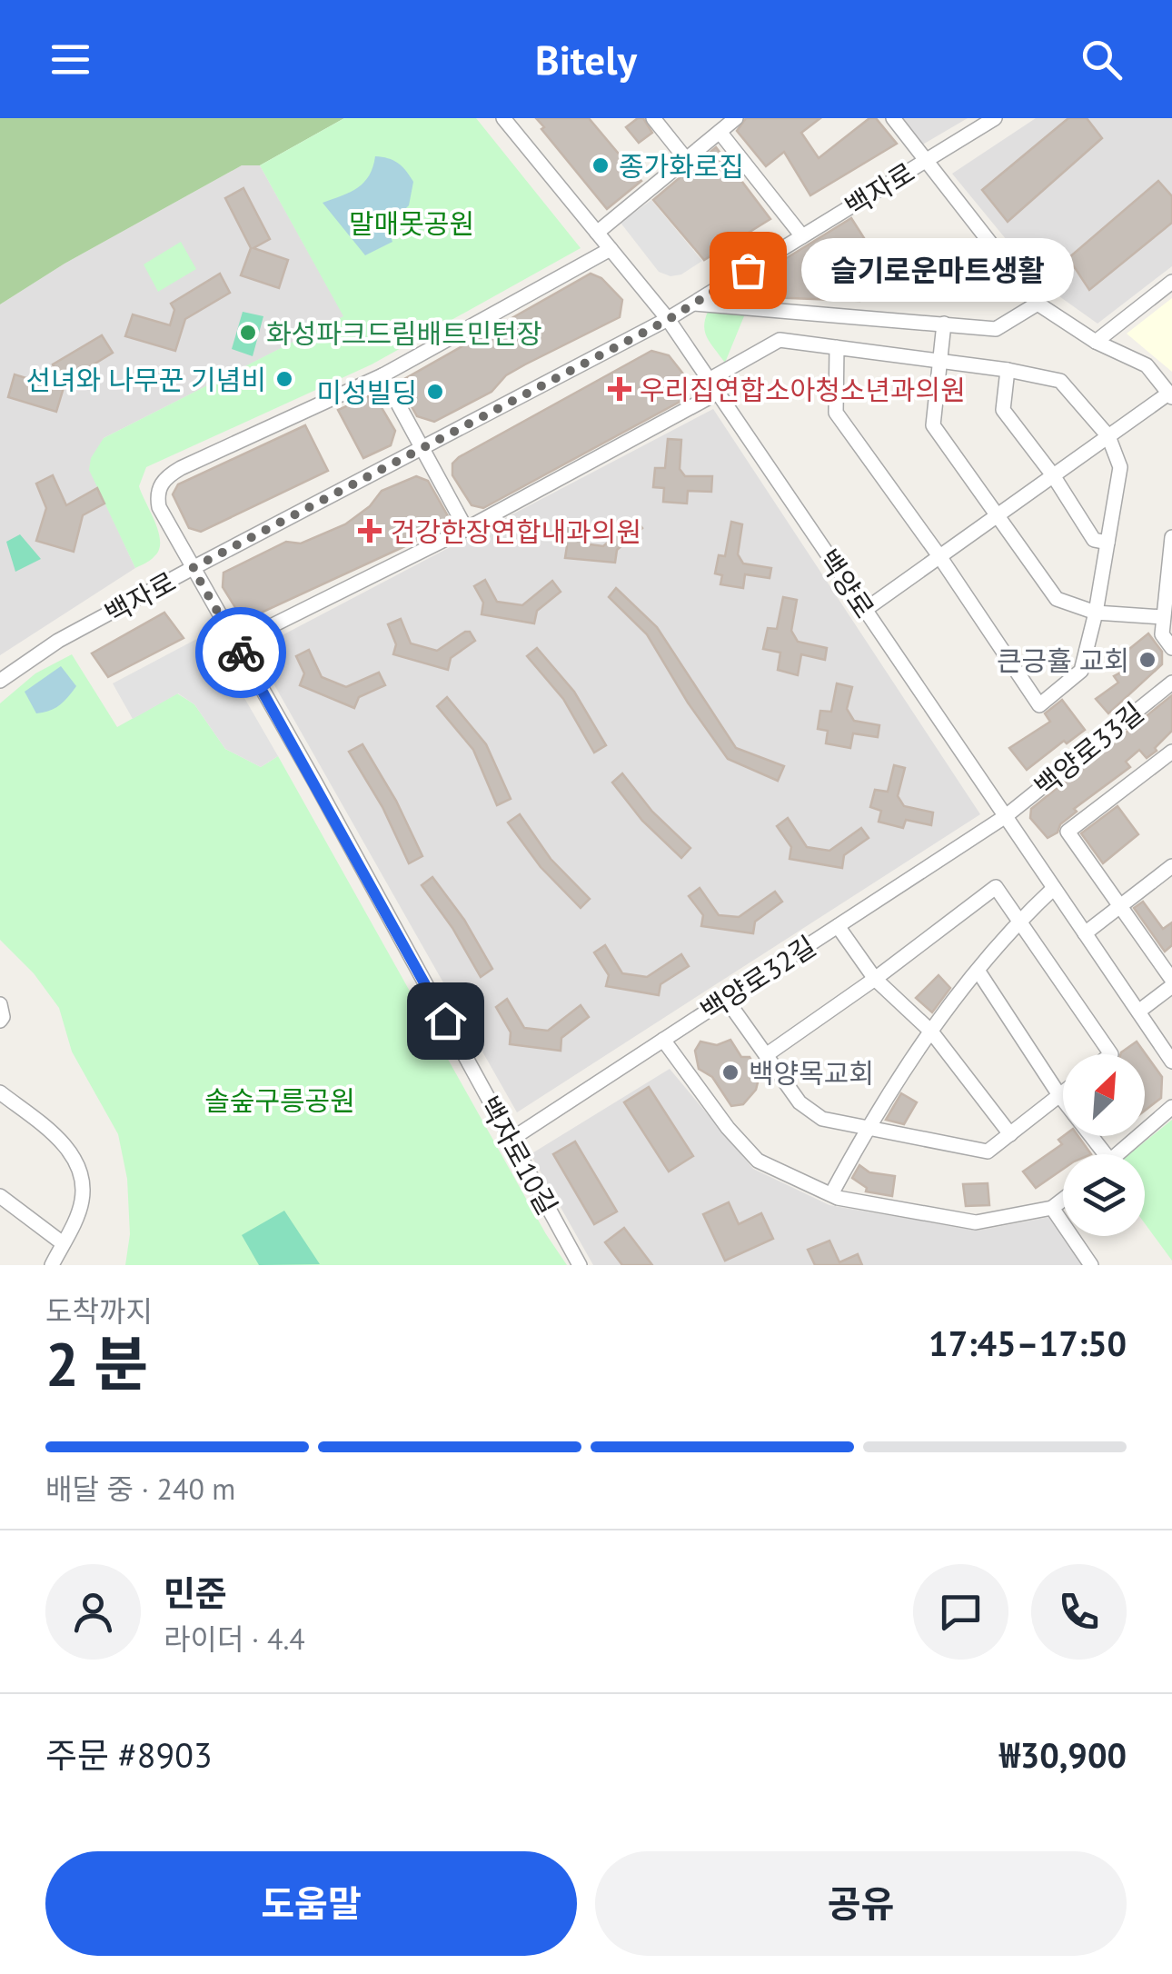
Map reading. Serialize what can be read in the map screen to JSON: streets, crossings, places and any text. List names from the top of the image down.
{
  "streets": {
    "street": [
      "백자로",
      "백양로",
      "백양로33길",
      "백양로32길",
      "백자로10길"
    ]
  },
  "crossings": [
    ["백자로", "백양로"],
    ["백자로", "백자로10길"],
    ["백양로", "백양로33길"],
    ["백양로", "백양로32길"],
    ["백양로33길", "백양로32길"],
    ["백양로32길", "백자로10길"]
  ],
  "parks": ["말매못공원", "솔숲구릉공원"],
  "places": {
    "other": [
      "종가화로집",
      "슬기로운마트생활",
      "화성파크드림배트민턴장",
      "선녀와 나무꾼 기념비",
      "미성빌딩",
      "큰긍휼 교회",
      "백양목교회"
    ],
    "health": ["우리집연합소아청소년과의원", "건강한장연합내과의원"]
  },
  "north": "top right",
  "page": {
    "header": "Bitely",
    "bubble": "슬기로운마트생활",
    "heading": ["2 분", "도착까지", "17:45–17:50"],
    "panel": [
      "민준",
      "라이더 · 4.4",
      "주문 #8903",
      "₩30,900"
    ],
    "bar": "배달 중 · 240 m",
    "buttons": ["도움말", "공유"]
  }
}
